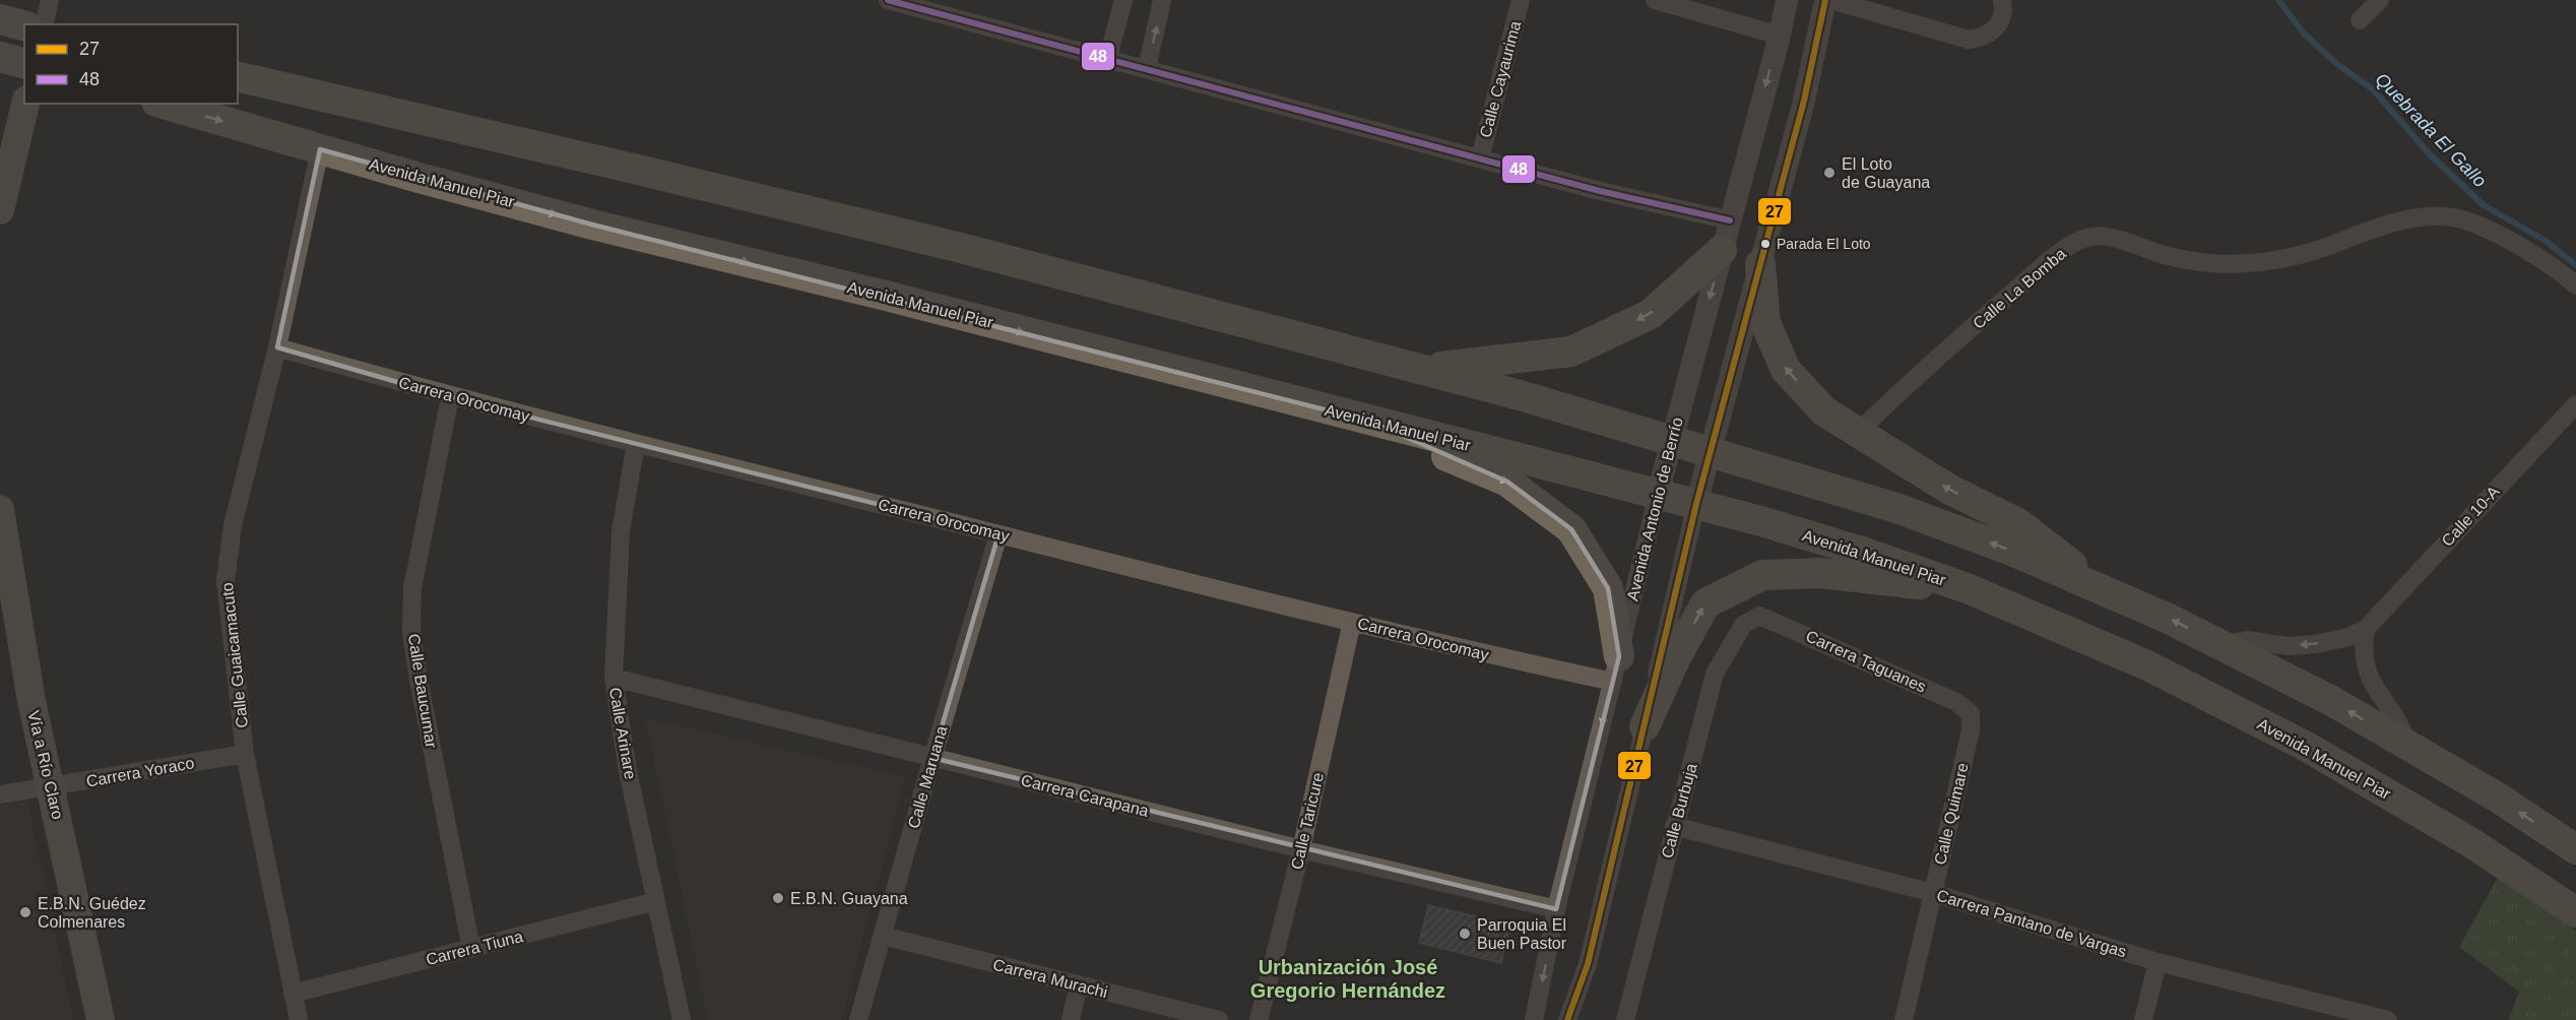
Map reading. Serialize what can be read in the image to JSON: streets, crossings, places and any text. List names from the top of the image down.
{
  "streets": {
    "highway": ["Avenida Manuel Piar"],
    "main road": ["Vía a Río Claro"],
    "street": [
      "Calle Cayaurima",
      "Calle La Bomba",
      "Carrera Orocomay",
      "Avenida Antonio de Berrío",
      "Calle 10-A",
      "Calle Guaicamacuto",
      "Carrera Taguanes",
      "Calle Baucumar",
      "Calle Arinare",
      "Carrera Yoraco",
      "Calle Maruana",
      "Carrera Carapana",
      "Calle Burbuja",
      "Calle Quimare",
      "Calle Taricure",
      "Carrera Pantano de Vargas",
      "Carrera Tiuna",
      "Carrera Murachi"
    ]
  },
  "crossings": [
    ["Avenida Manuel Piar", "Avenida Antonio de Berrío"],
    ["Avenida Manuel Piar", "Calle Guaicamacuto"],
    ["Carrera Orocomay", "Avenida Antonio de Berrío"],
    ["Carrera Orocomay", "Calle Guaicamacuto"],
    ["Carrera Orocomay", "Calle Baucumar"],
    ["Carrera Orocomay", "Calle Arinare"],
    ["Carrera Orocomay", "Calle Maruana"],
    ["Carrera Orocomay", "Calle Taricure"],
    ["Avenida Antonio de Berrío", "Carrera Carapana"],
    ["Calle Guaicamacuto", "Carrera Yoraco"],
    ["Calle Guaicamacuto", "Carrera Tiuna"],
    ["Carrera Taguanes", "Calle Burbuja"],
    ["Carrera Taguanes", "Calle Quimare"],
    ["Calle Baucumar", "Carrera Tiuna"],
    ["Calle Arinare", "Carrera Carapana"],
    ["Calle Arinare", "Carrera Tiuna"],
    ["Vía a Río Claro", "Carrera Yoraco"],
    ["Calle Maruana", "Carrera Carapana"],
    ["Calle Maruana", "Carrera Murachi"],
    ["Carrera Carapana", "Calle Taricure"],
    ["Calle Burbuja", "Carrera Pantano de Vargas"],
    ["Calle Quimare", "Carrera Pantano de Vargas"]
  ],
  "districts": ["Urbanización José Gregorio Hernández"],
  "water": ["Quebrada El Gallo"],
  "places": [
    "El Loto de Guayana",
    "Parada El Loto",
    "E.B.N. Guayana",
    "E.B.N. Guédez Colmenares",
    "Parroquia El Buen Pastor"
  ],
  "lines": ["transit line 27", "transit line 48"],
  "legend": ["27", "48"]
}
